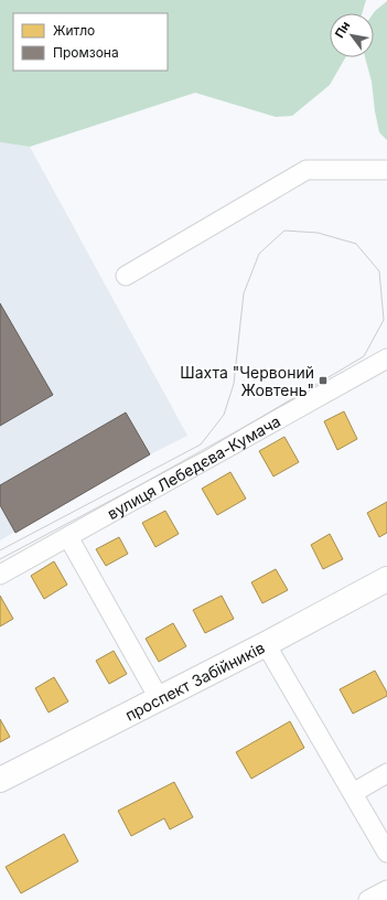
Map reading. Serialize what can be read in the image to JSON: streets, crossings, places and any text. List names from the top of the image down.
{
  "streets": {
    "main road": ["проспект Забійників"],
    "street": ["вулиця Лебедєва-Кумача"]
  },
  "places": {
    "transit": ["Шахта \"Червоний Жовтень\""]
  },
  "legend": ["Житло", "Промзона"],
  "north": "top left"
}
